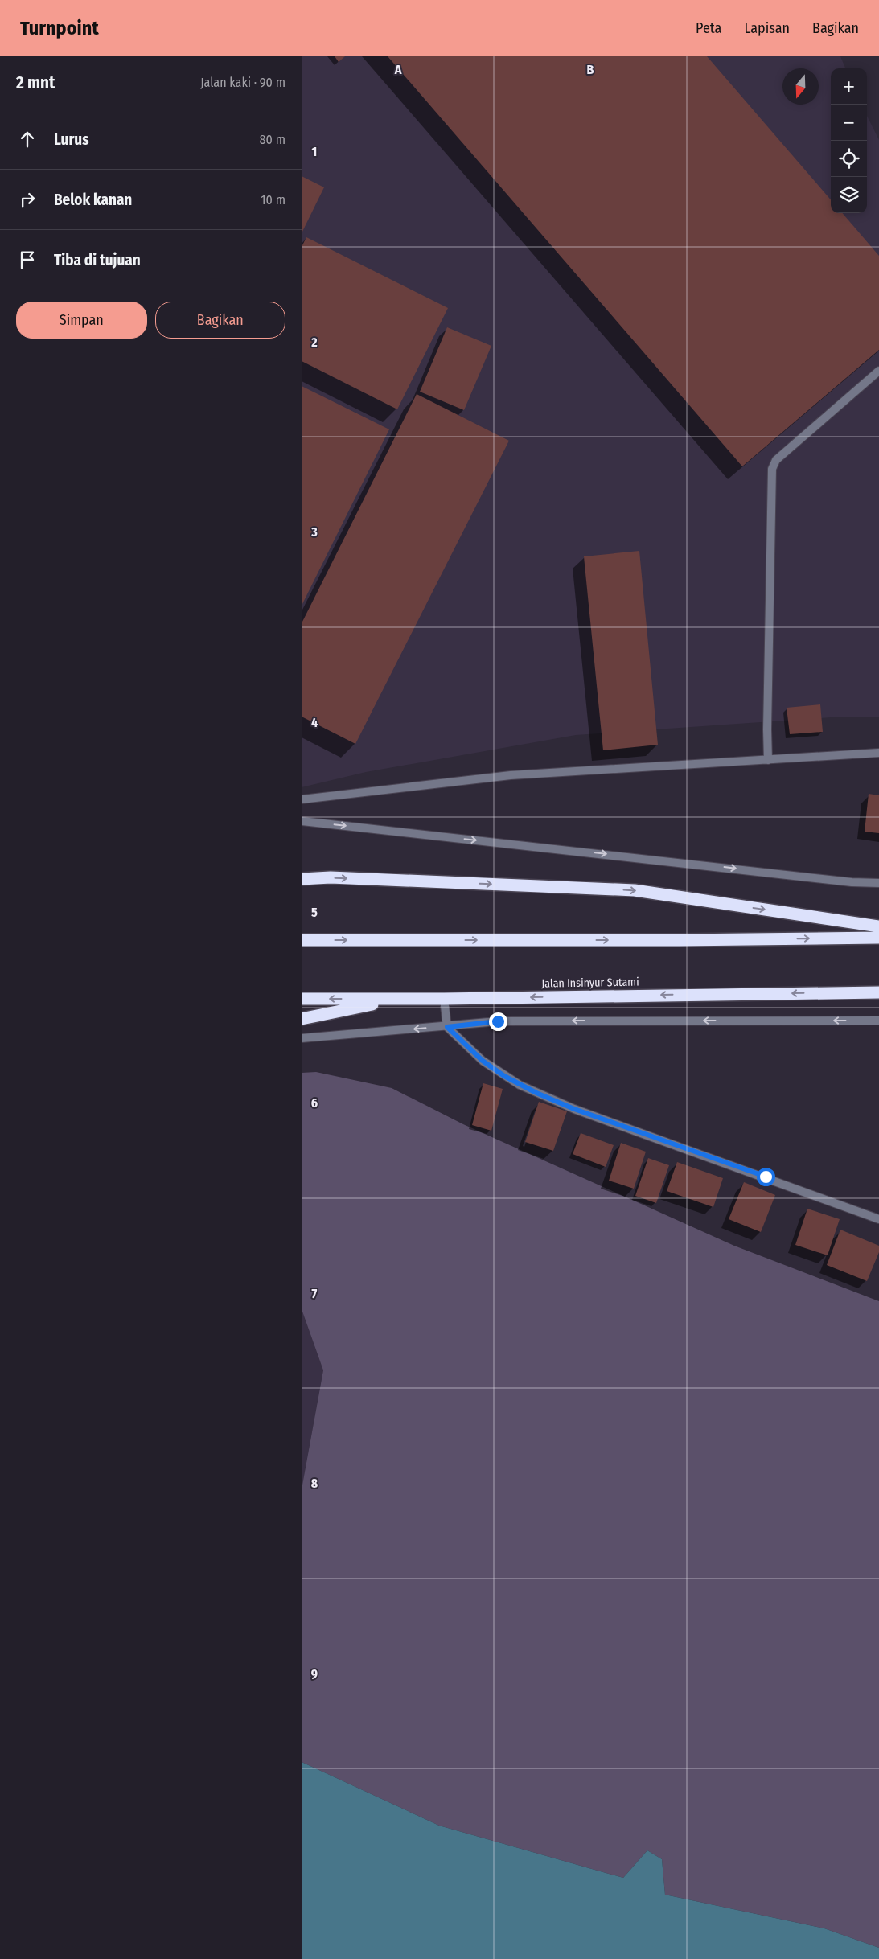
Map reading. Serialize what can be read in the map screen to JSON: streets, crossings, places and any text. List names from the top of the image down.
{
  "streets": {
    "highway": ["Jalan Insinyur Sutami"]
  },
  "north": "bottom",
  "page": {
    "header": "Turnpoint",
    "nav": ["Peta", "Lapisan", "Bagikan"],
    "heading": ["2 mnt", "Jalan kaki · 90 m"],
    "map_buttons": ["+", "−"],
    "list": [
      ["Lurus", "80 m"],
      ["Belok kanan", "10 m"],
      "Tiba di tujuan"
    ],
    "buttons": ["Simpan", "Bagikan"]
  },
  "grid": {
    "columns": ["A", "B"],
    "rows": [
      "1",
      "2",
      "3",
      "4",
      "5",
      "6",
      "7",
      "8",
      "9"
    ]
  }
}
